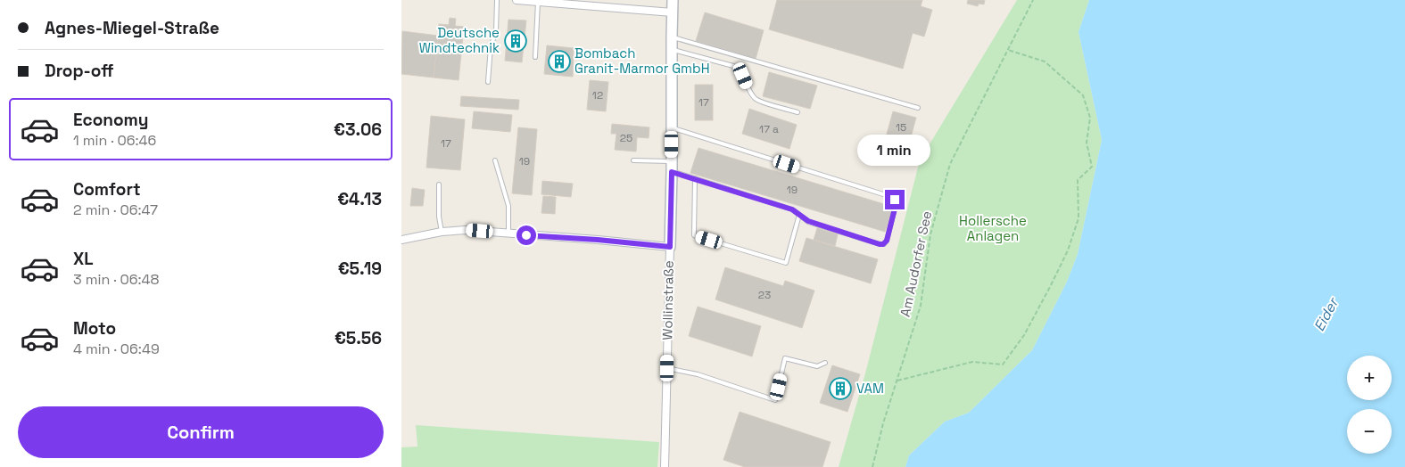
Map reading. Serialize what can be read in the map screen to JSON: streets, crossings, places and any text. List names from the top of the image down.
{
  "streets": {
    "street": ["Wollinstraße"],
    "path": ["Am Audorfer See"]
  },
  "water": ["Eider"],
  "parks": ["Hollersche Anlagen"],
  "places": {
    "building": ["Deutsche Windtechnik", "Bombach Granit-Marmor GmbH", "VAM"]
  },
  "house_numbers": [
    "12",
    "17",
    "15",
    "17 a",
    "25",
    "17",
    "19",
    "19",
    "23"
  ],
  "page": {
    "banner": ["Agnes-Miegel-Straße", "Drop-off"],
    "list": [
      {
        "name": "Economy",
        "note": "1 min · 06:46",
        "value": "€3.06"
      },
      {
        "name": "Comfort",
        "note": "2 min · 06:47",
        "value": "€4.13"
      },
      {
        "name": "XL",
        "note": "3 min · 06:48",
        "value": "€5.19"
      },
      {
        "name": "Moto",
        "note": "4 min · 06:49",
        "value": "€5.56"
      }
    ],
    "bubble": "1 min",
    "map_buttons": ["+", "−"],
    "buttons": "Confirm"
  }
}
